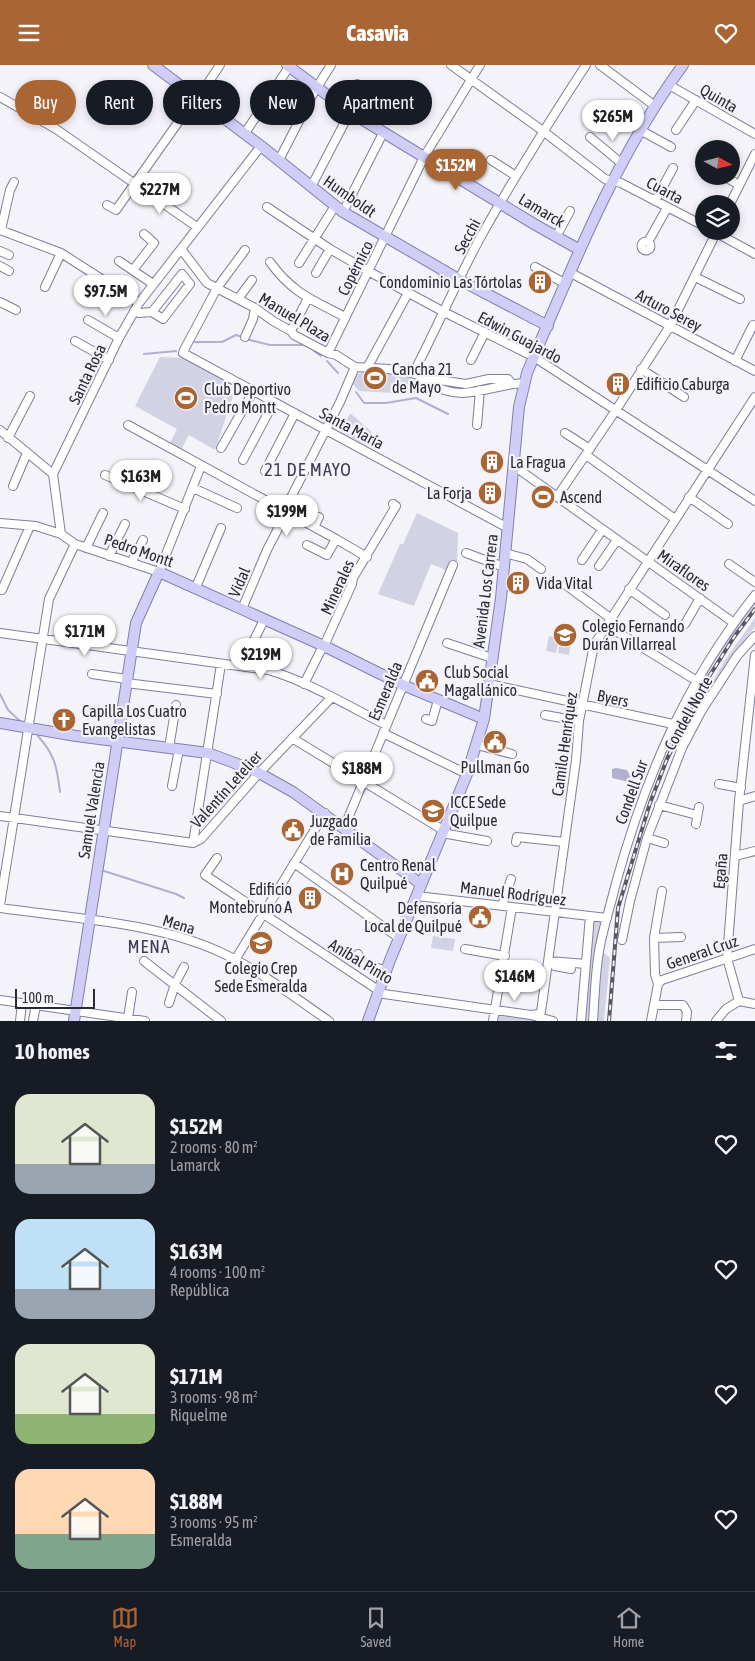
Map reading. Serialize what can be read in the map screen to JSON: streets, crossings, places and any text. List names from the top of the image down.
{
  "streets": {
    "main road": [
      "Humboldt",
      "Lamarck",
      "Pedro Montt",
      "Avenida Los Carrera",
      "Samuel Valencia"
    ],
    "street": [
      "Quinta",
      "Cuarta",
      "Secchi",
      "Copérnico",
      "Arturo Serey",
      "Manuel Plaza",
      "Edwin Guajardo",
      "Santa Rosa",
      "Santa María",
      "Miraflores",
      "Vidal",
      "Minerales",
      "Esmeralda",
      "Byers",
      "Condell Norte",
      "Camilo Henríquez",
      "Valentín Letelier",
      "Condell Sur",
      "Egaña",
      "Manuel Rodríguez",
      "Mena",
      "General Cruz",
      "Aníbal Pinto"
    ]
  },
  "crossings": [
    ["Quinta", "Avenida Los Carrera"],
    ["Cuarta", "Secchi"],
    ["Cuarta", "Copérnico"],
    ["Cuarta", "Avenida Los Carrera"],
    ["Humboldt", "Secchi"],
    ["Humboldt", "Copérnico"],
    ["Humboldt", "Santa Rosa"],
    ["Humboldt", "Avenida Los Carrera"],
    ["Lamarck", "Secchi"],
    ["Lamarck", "Copérnico"],
    ["Lamarck", "Avenida Los Carrera"],
    ["Secchi", "Manuel Plaza"],
    ["Secchi", "Edwin Guajardo"],
    ["Copérnico", "Manuel Plaza"],
    ["Copérnico", "Edwin Guajardo"],
    ["Arturo Serey", "Avenida Los Carrera"],
    ["Manuel Plaza", "Santa Rosa"],
    ["Manuel Plaza", "Santa María"],
    ["Manuel Plaza", "Vidal"],
    ["Manuel Plaza", "Avenida Los Carrera"],
    ["Edwin Guajardo", "Avenida Los Carrera"],
    ["Edwin Guajardo", "Camilo Henríquez"],
    ["Santa María", "Vidal"],
    ["Santa María", "Avenida Los Carrera"],
    ["Pedro Montt", "Vidal"],
    ["Pedro Montt", "Minerales"],
    ["Pedro Montt", "Avenida Los Carrera"],
    ["Pedro Montt", "Esmeralda"],
    ["Pedro Montt", "Samuel Valencia"],
    ["Miraflores", "Avenida Los Carrera"],
    ["Miraflores", "Camilo Henríquez"],
    ["Miraflores", "Condell Sur"],
    ["Avenida Los Carrera", "Byers"],
    ["Avenida Los Carrera", "Manuel Rodríguez"],
    ["Avenida Los Carrera", "Aníbal Pinto"],
    ["Byers", "Camilo Henríquez"],
    ["Byers", "Condell Sur"],
    ["Condell Norte", "Egaña"],
    ["Camilo Henríquez", "Manuel Rodríguez"],
    ["Camilo Henríquez", "Aníbal Pinto"],
    ["Valentín Letelier", "Samuel Valencia"],
    ["Condell Sur", "Manuel Rodríguez"],
    ["Samuel Valencia", "Mena"],
    ["Egaña", "General Cruz"]
  ],
  "districts": ["21 DE MAYO", "MENA"],
  "places": {
    "building": [
      "Condominio Las Tórtolas",
      "Edificio Caburga",
      "La Fragua",
      "La Forja",
      "Vida Vital",
      "Edificio Montebruno A"
    ],
    "sports": ["Cancha 21 de Mayo", "Club Deportivo Pedro Montt", "Ascend"],
    "school or university": ["Colegio Fernando Durán Villarreal", "ICCE Sede Quilpue", "Colegio Crep Sede Esmeralda"],
    "public building": [
      "Club Social Magallánico",
      "Pullman Go",
      "Juzgado de Familia",
      "Defensoría Local de Quilpué"
    ],
    "church": ["Capilla Los Cuatro Evangelistas"],
    "hospital": ["Centro Renal Quilpué"]
  },
  "scale_bar": "100 m",
  "north": "right",
  "page": {
    "header": "Casavia",
    "chip": [
      "Buy",
      "Rent",
      "Filters",
      "New",
      "Apartment"
    ],
    "price": [
      "$265M",
      "$152M",
      "$227M",
      "$97.5M",
      "$163M",
      "$199M",
      "$171M",
      "$219M",
      "$188M",
      "$146M"
    ],
    "scale": "100 m",
    "heading": "10 homes",
    "list": [
      {
        "name": "$152M",
        "note": "2 rooms · 80 m² · Lamarck"
      },
      {
        "name": "$163M",
        "note": "4 rooms · 100 m² · República"
      },
      {
        "name": "$171M",
        "note": "3 rooms · 98 m² · Riquelme"
      },
      {
        "name": "$188M",
        "note": "3 rooms · 95 m² · Esmeralda"
      }
    ],
    "tabs": ["Map", "Saved", "Home"]
  }
}
